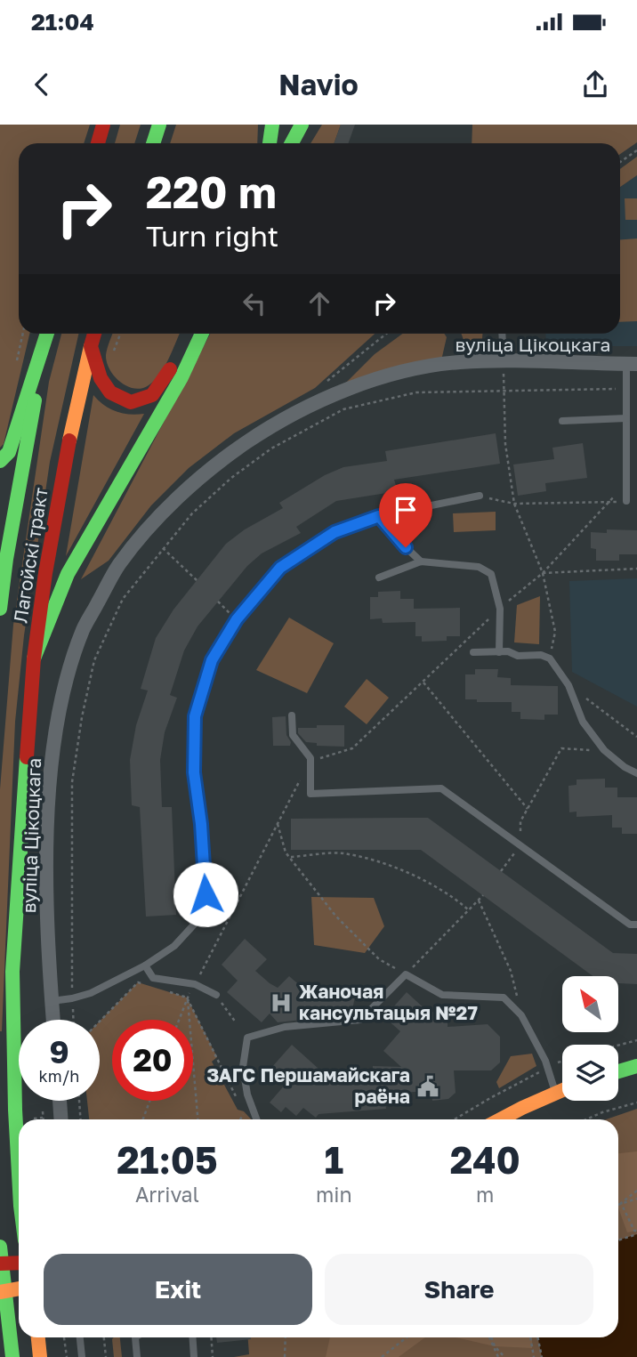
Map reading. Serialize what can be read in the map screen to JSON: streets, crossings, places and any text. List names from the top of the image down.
{
  "streets": {
    "main road": ["Лагойскі тракт"],
    "street": ["вуліца Цікоцкага"]
  },
  "places": {
    "hospital": ["Жаночая кансультацыя №27"],
    "public building": ["ЗАГС Першамайскага раёна"]
  },
  "north": "top left",
  "page": {
    "status": "21:04",
    "header": "Navio",
    "turn": ["220 m", "Turn right"],
    "speed": "9 km/h",
    "limit": "20",
    "eta": [
      "21:05",
      "Arrival",
      "1",
      "min",
      "240",
      "m"
    ],
    "buttons": ["Exit", "Share"]
  }
}
